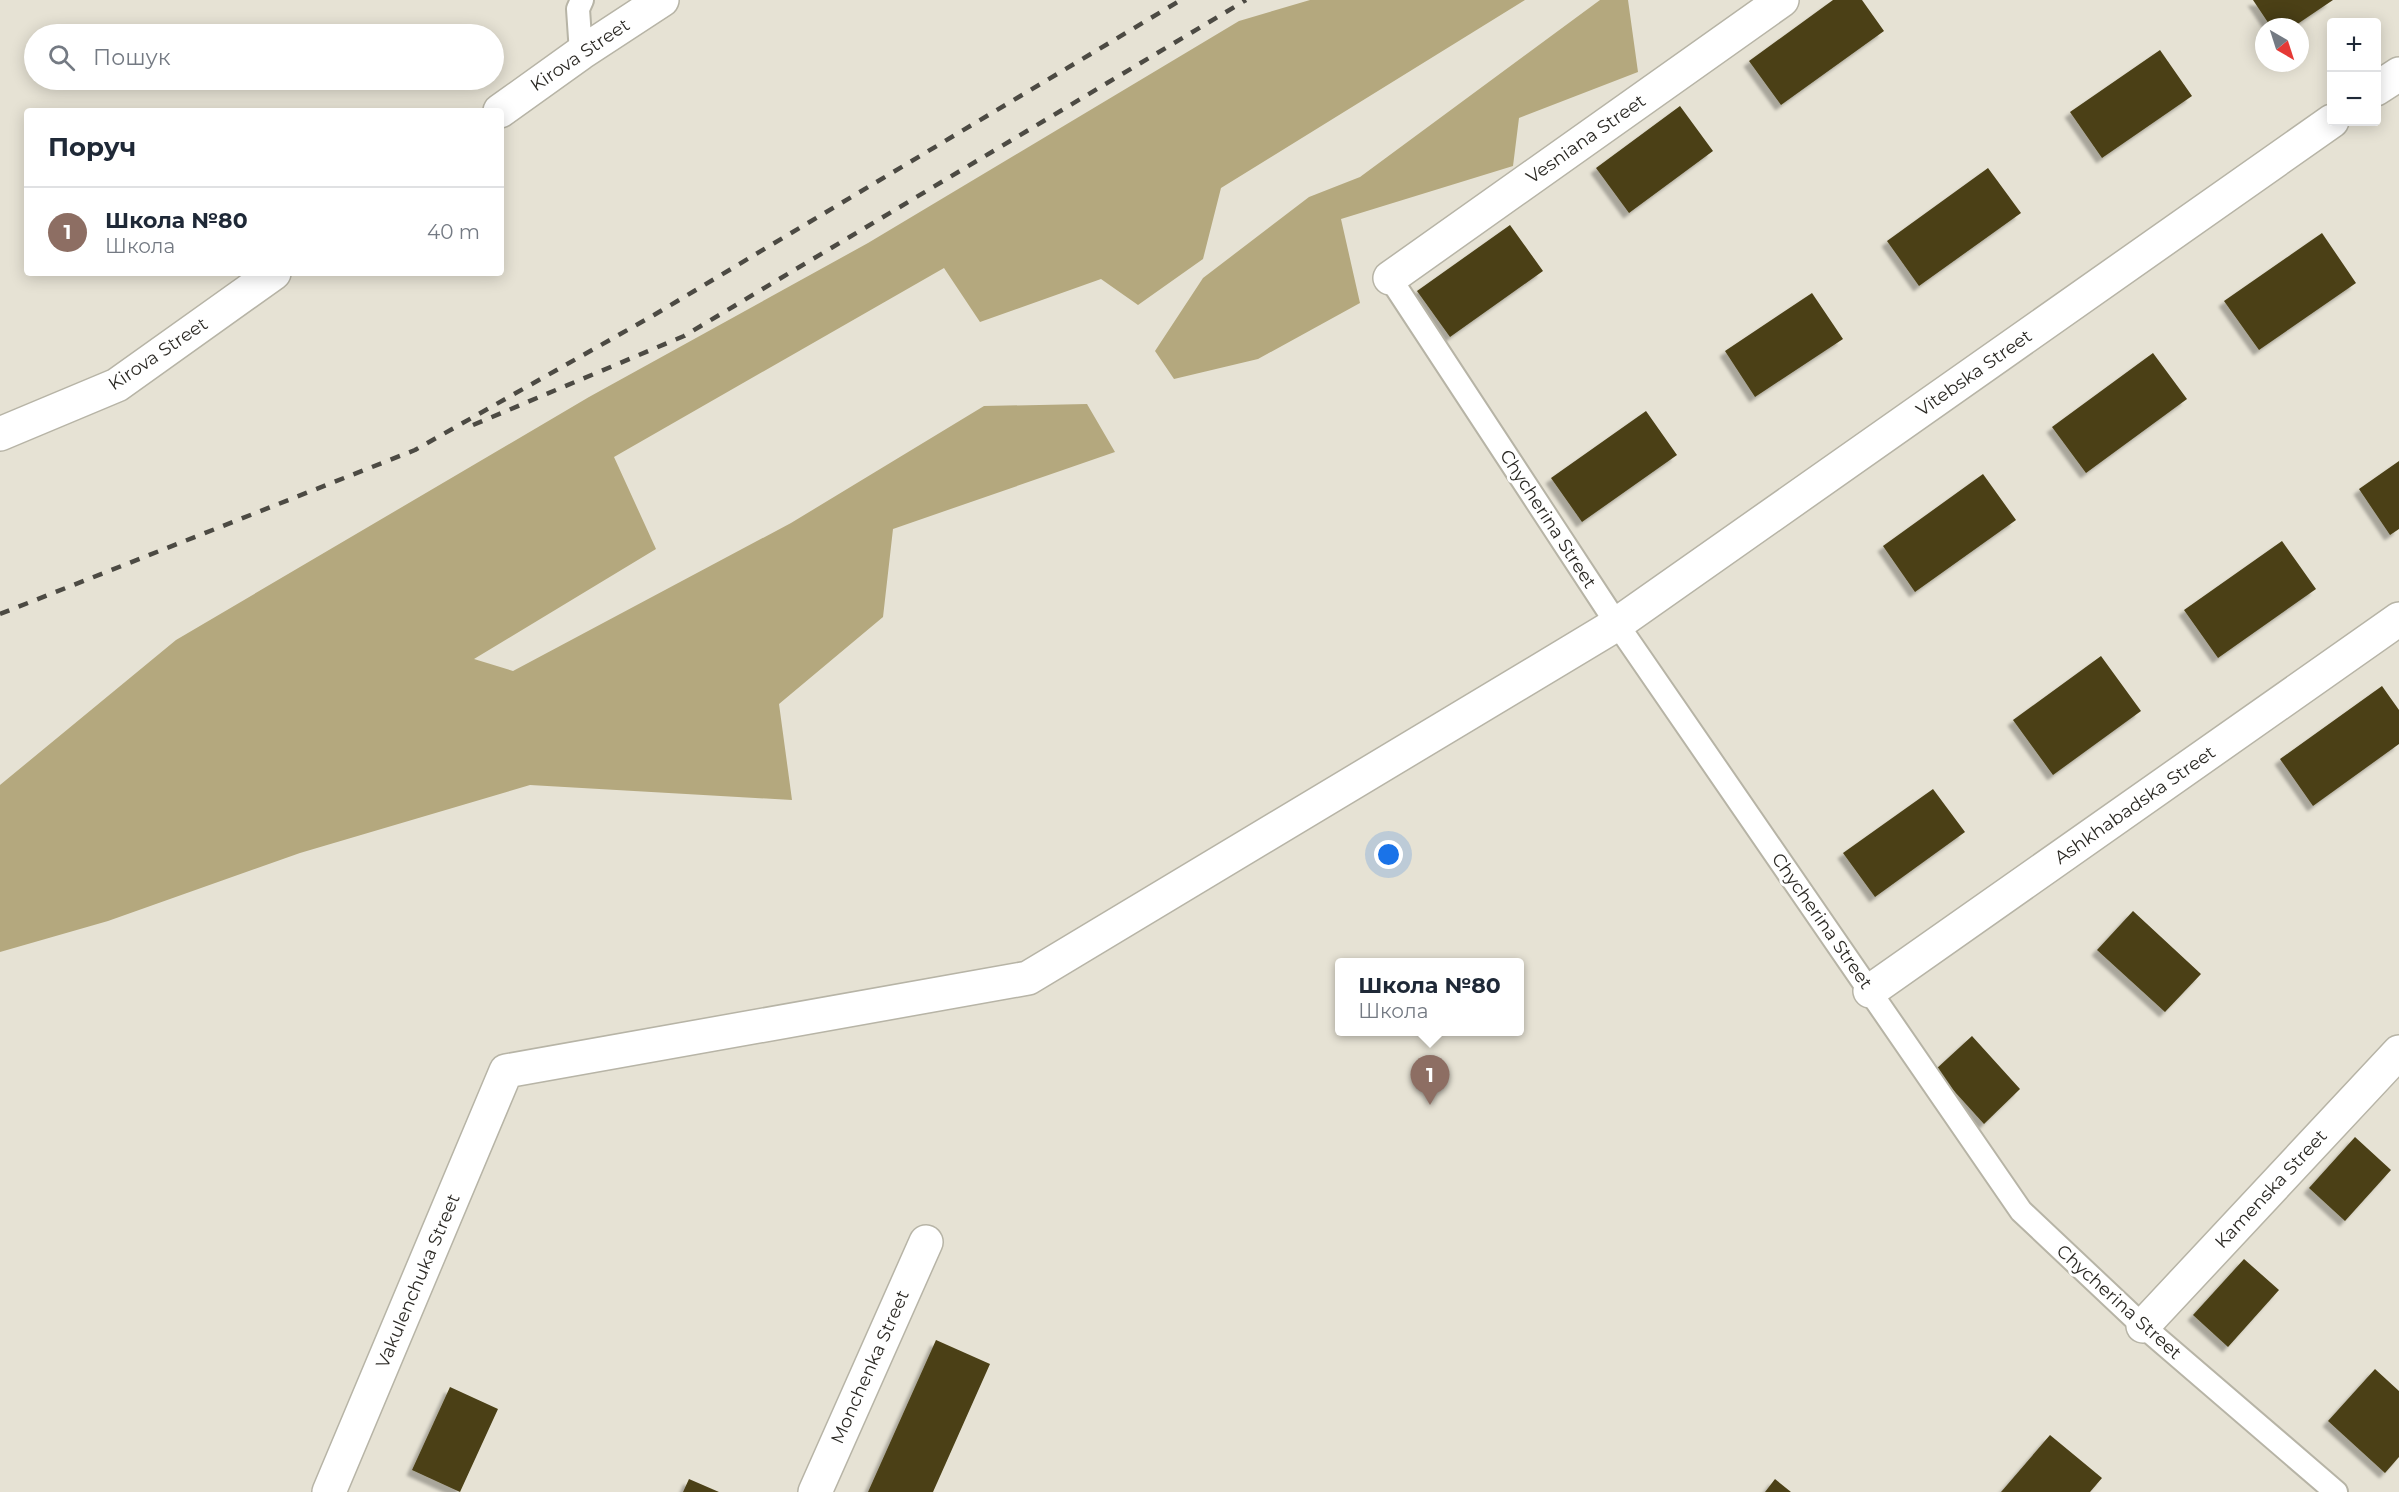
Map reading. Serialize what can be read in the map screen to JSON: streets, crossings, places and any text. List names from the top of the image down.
{
  "streets": {
    "street": [
      "Kirova Street",
      "Vesniana Street",
      "Vitebska Street",
      "Ashkhabadska Street",
      "Kamenska Street",
      "Vakulenchuka Street",
      "Monchenka Street"
    ],
    "lane": ["Chycherina Street"]
  },
  "crossings": [
    ["Vesniana Street", "Chycherina Street"],
    ["Vitebska Street", "Chycherina Street"],
    ["Vitebska Street", "Vakulenchuka Street"],
    ["Chycherina Street", "Ashkhabadska Street"],
    ["Chycherina Street", "Kamenska Street"]
  ],
  "north": "bottom right",
  "page": {
    "map_buttons": ["+", "−"],
    "search": "Пошук",
    "heading": "Поруч",
    "list": [
      {
        "mark": "1",
        "name": "Школа №80",
        "note": "Школа",
        "value": "40 m"
      }
    ],
    "popup": ["Школа №80", "Школа"],
    "pins": "1"
  }
}
